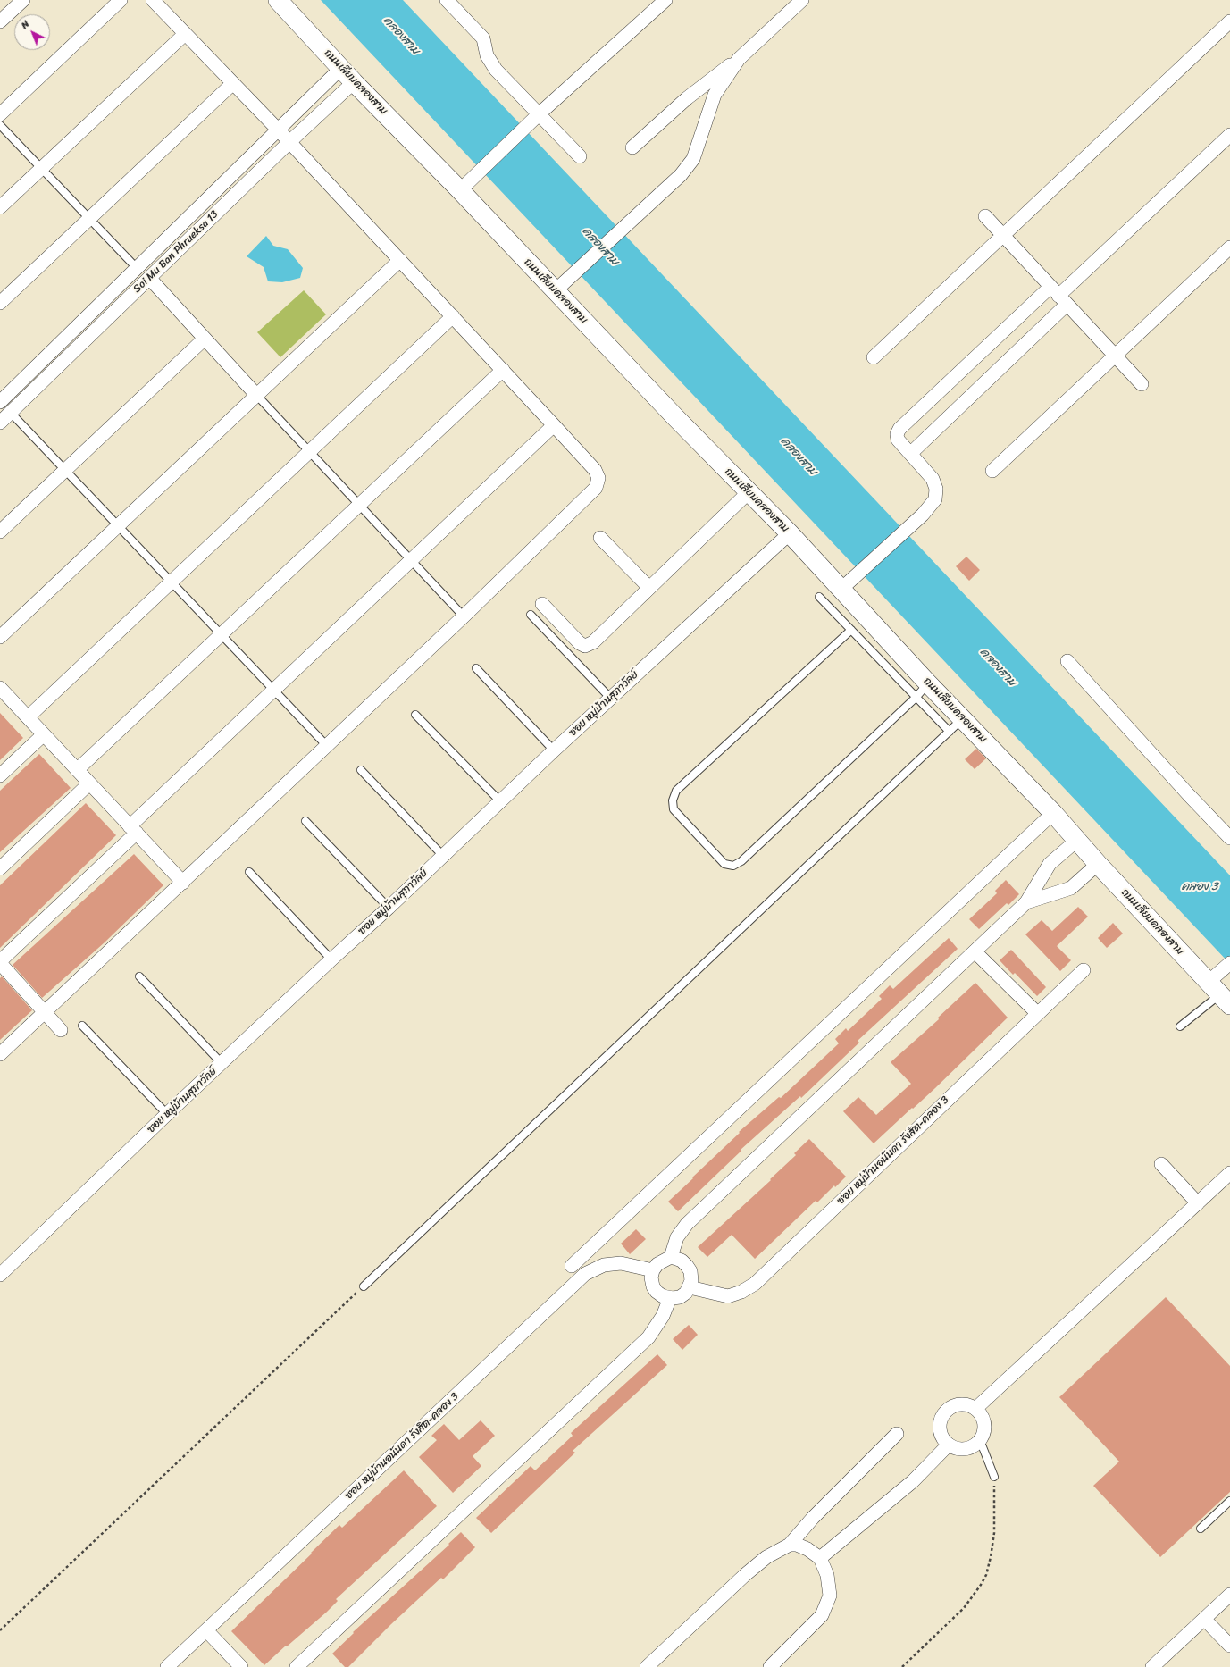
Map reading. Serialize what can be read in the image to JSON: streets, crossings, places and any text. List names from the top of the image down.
{
  "streets": {
    "main road": ["ถนนเลียบคลองสาม"],
    "street": ["Soi Mu Ban Phrueksa 13", "ซอย หมู่บ้านสุภาวัลย์", "ซอย หมู่บ้านอนันดา รังสิต-คลอง 3"]
  },
  "crossings": [
    ["ถนนเลียบคลองสาม", "Soi Mu Ban Phrueksa 13"],
    ["ถนนเลียบคลองสาม", "ซอย หมู่บ้านสุภาวัลย์"]
  ],
  "water": ["คลองสาม", "คลอง 3"],
  "north": "top left"
}
